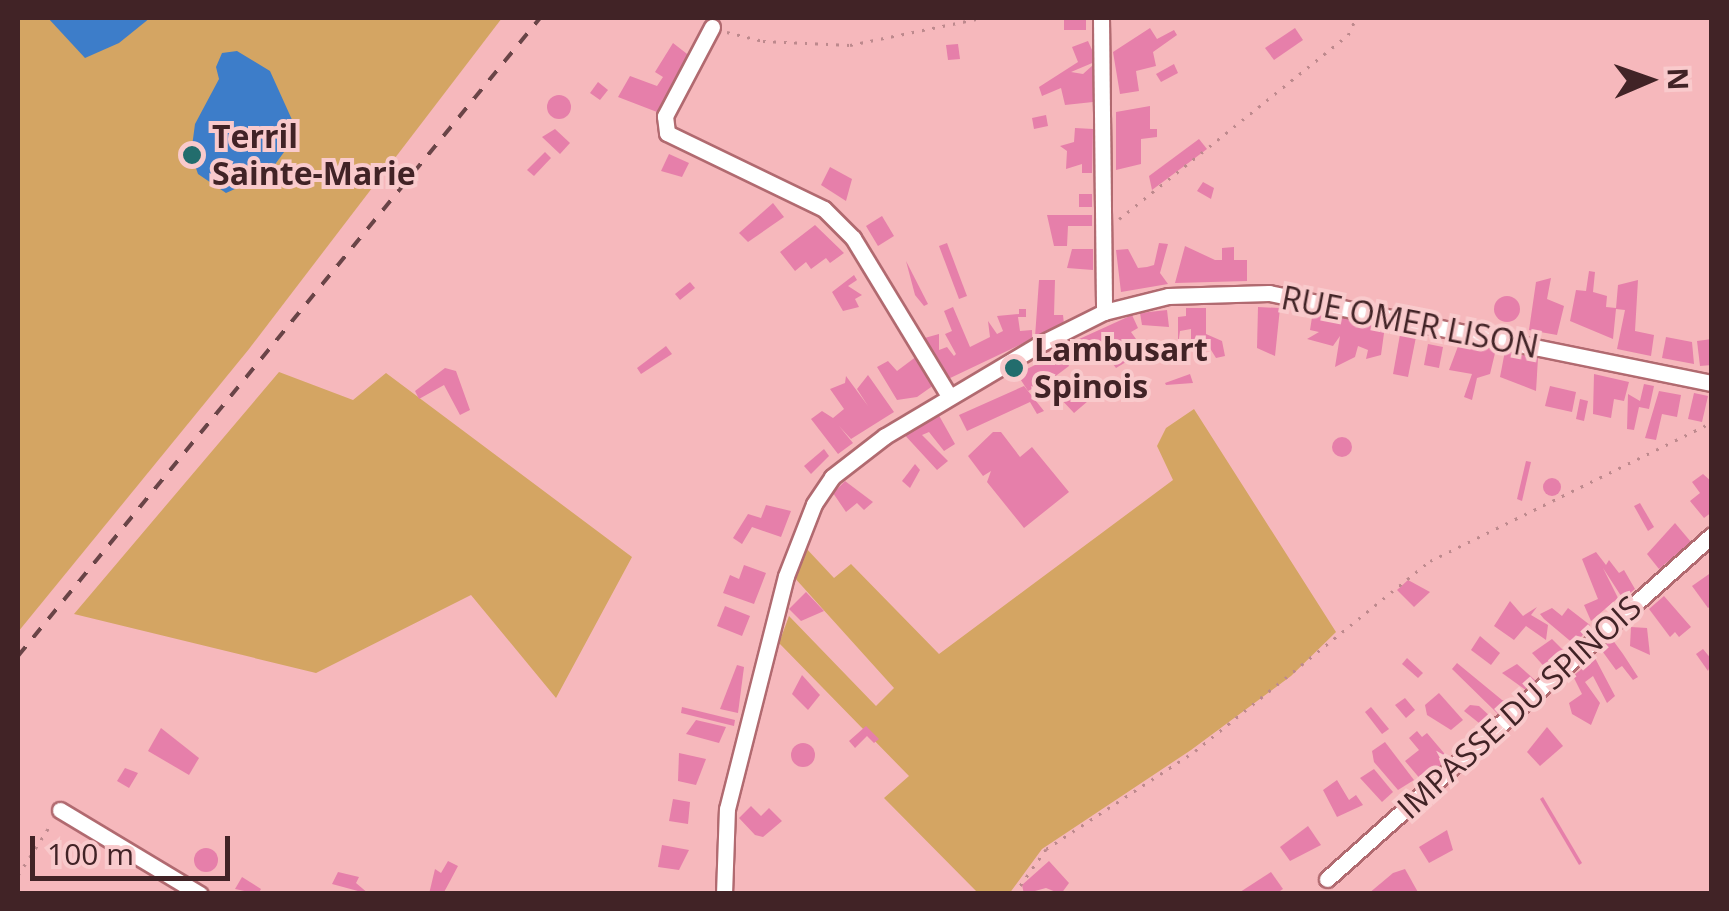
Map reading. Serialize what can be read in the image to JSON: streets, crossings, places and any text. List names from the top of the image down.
{
  "streets": {
    "street": ["RUE OMER LISON", "IMPASSE DU SPINOIS"]
  },
  "places": ["Terril Sainte-Marie", "Lambusart Spinois"],
  "scale_bar": "100 m",
  "north": "right"
}
